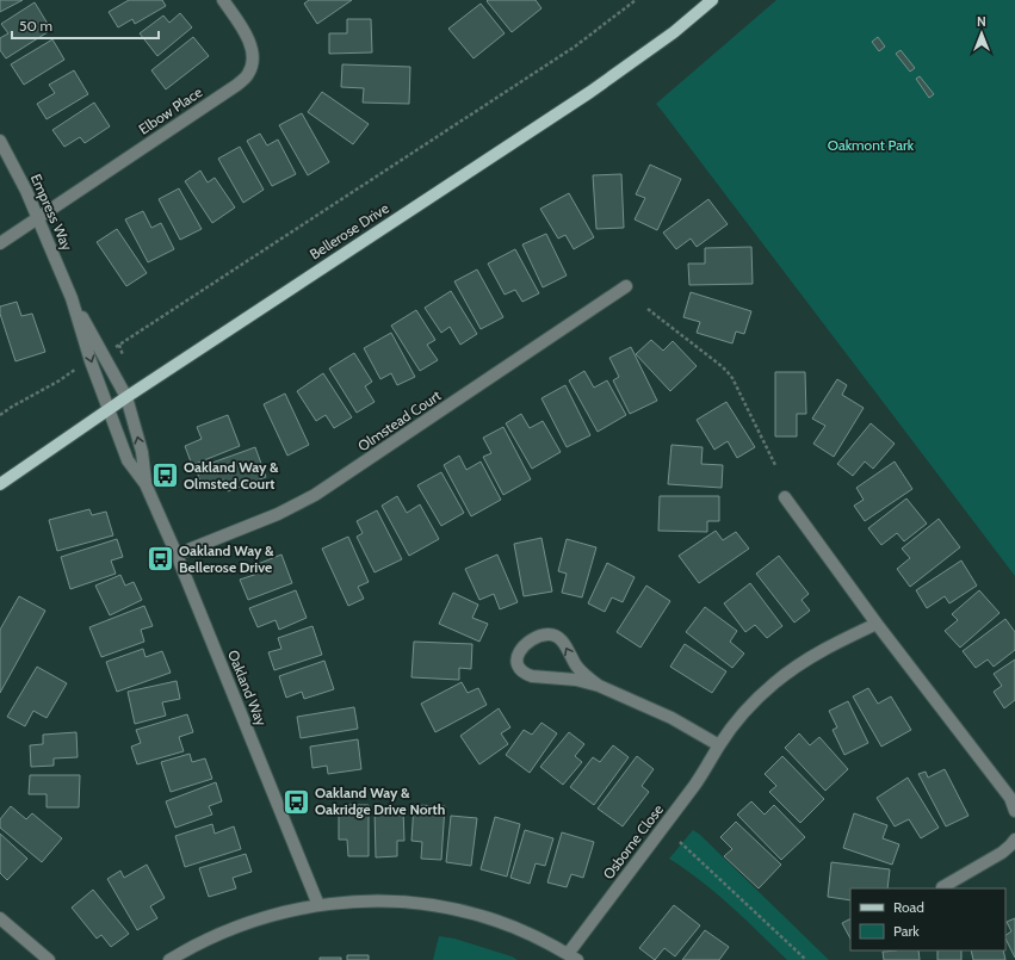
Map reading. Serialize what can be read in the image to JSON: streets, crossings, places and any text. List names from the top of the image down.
{
  "streets": {
    "main road": ["Bellerose Drive"],
    "street": [
      "Elbow Place",
      "Empress Way",
      "Olmstead Court",
      "Oakland Way",
      "Osborne Close"
    ]
  },
  "crossings": [
    ["Elbow Place", "Empress Way"],
    ["Empress Way", "Bellerose Drive"],
    ["Empress Way", "Oakland Way"],
    ["Bellerose Drive", "Oakland Way"],
    ["Olmstead Court", "Oakland Way"]
  ],
  "parks": ["Oakmont Park"],
  "places": {
    "bus stop": ["Oakland Way & Olmsted Court", "Oakland Way & Bellerose Drive", "Oakland Way & Oakridge Drive North"]
  },
  "legend": ["Road", "Park"],
  "scale_bar": "50 m",
  "north": "top"
}
